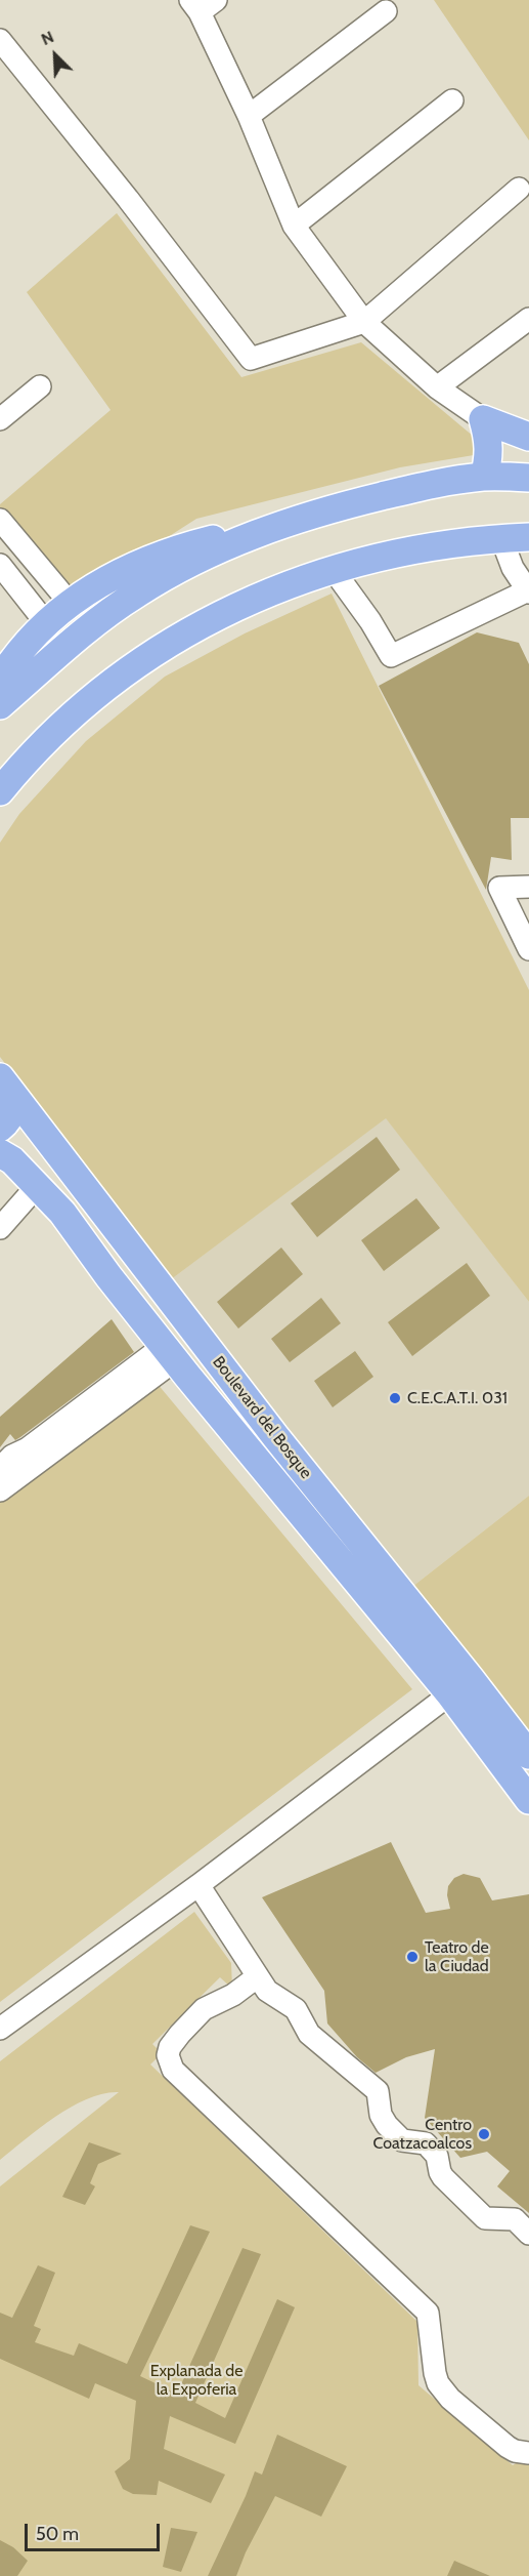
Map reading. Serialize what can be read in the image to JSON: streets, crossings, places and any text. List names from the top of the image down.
{
  "streets": {
    "main road": ["Boulevard del Bosque"]
  },
  "parks": ["Explanada de la Expoferia"],
  "places": ["C.E.C.A.T.I. 031", "Teatro de la Ciudad", "Centro Coatzacoalcos"],
  "scale_bar": "50 m",
  "north": "top left"
}
